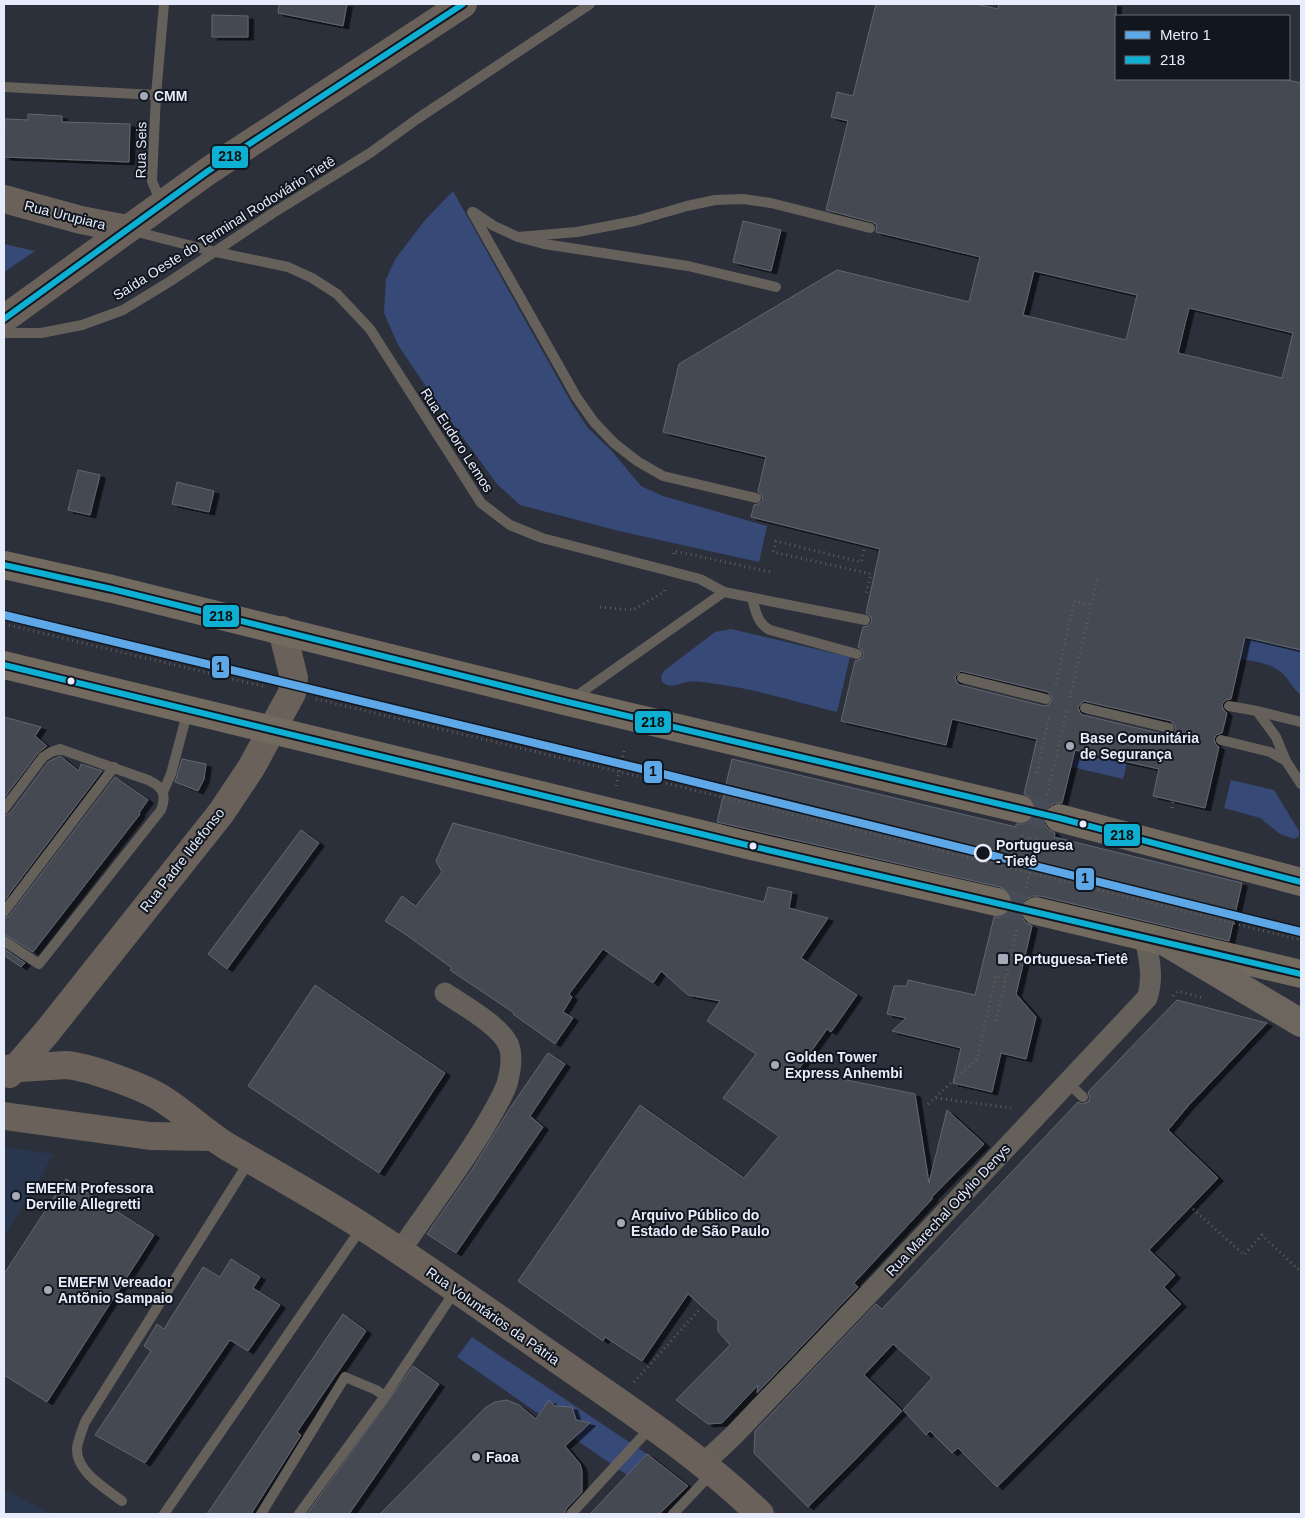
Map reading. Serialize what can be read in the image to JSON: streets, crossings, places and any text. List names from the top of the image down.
{
  "streets": {
    "street": [
      "Rua Urupiara",
      "Rua Padre Ildefonso",
      "Rua Marechal Odylio Denys",
      "Rua Voluntários da Pátria"
    ],
    "lane": ["Rua Seis", "Saída Oeste do Terminal Rodoviário Tietê", "Rua Eudoro Lemos"]
  },
  "crossings": [
    ["Rua Urupiara", "Rua Eudoro Lemos"],
    ["Saída Oeste do Terminal Rodoviário Tietê", "Rua Eudoro Lemos"],
    ["Rua Padre Ildefonso", "Rua Voluntários da Pátria"],
    ["Rua Marechal Odylio Denys", "Rua Voluntários da Pátria"]
  ],
  "places": {
    "other": [
      "CMM",
      "Base Comunitária de Segurança",
      "Portuguesa - Tietê",
      "Golden Tower Express Anhembi",
      "EMEFM Professora Derville Allegretti",
      "Arquivo Público do Estado de São Paulo",
      "EMEFM Vereador Antõnio Sampaio",
      "Faoa"
    ],
    "transit": ["Portuguesa-Tietê"]
  },
  "lines": ["transit line 218", "metro line 1"],
  "legend": ["Metro 1", "218"]
}
